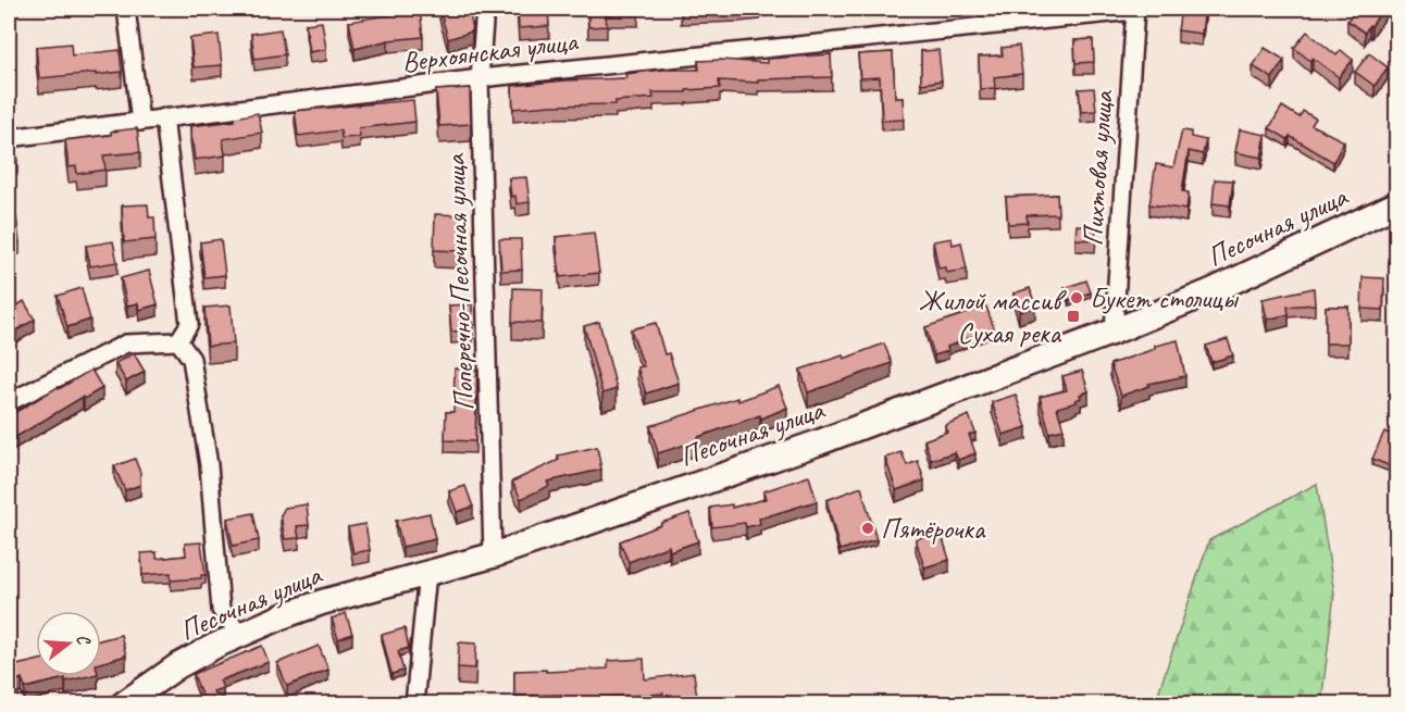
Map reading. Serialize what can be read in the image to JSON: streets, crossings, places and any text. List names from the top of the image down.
{
  "streets": {
    "main road": ["Песочная улица"],
    "street": ["Верхоянская улица", "Пихтовая улица", "Поперечно-Песочная улица"]
  },
  "crossings": [
    ["Верхоянская улица", "Пихтовая улица"],
    ["Верхоянская улица", "Поперечно-Песочная улица"],
    ["Пихтовая улица", "Песочная улица"],
    ["Песочная улица", "Поперечно-Песочная улица"]
  ],
  "places": {
    "other": ["Букет столицы", "Пятёрочка"],
    "transit": ["Жилой массив Сухая река"]
  },
  "north": "right"
}
